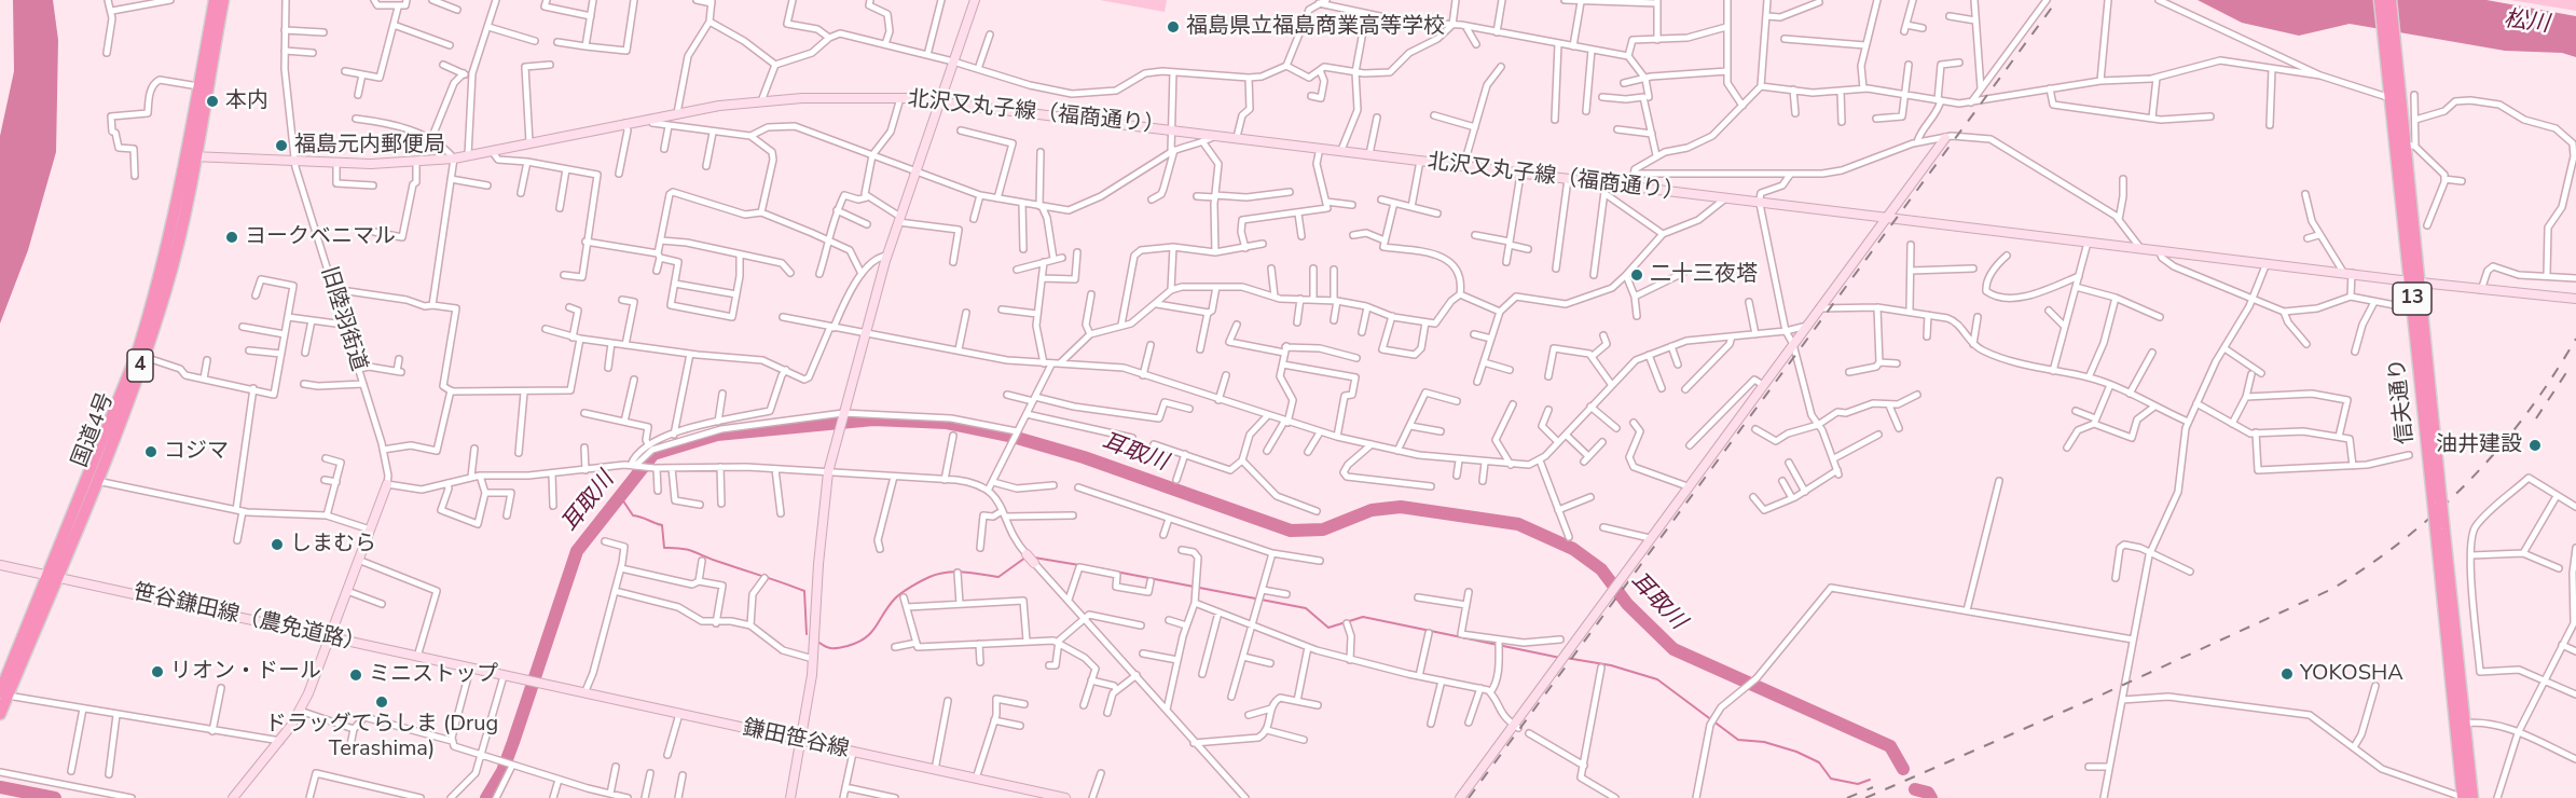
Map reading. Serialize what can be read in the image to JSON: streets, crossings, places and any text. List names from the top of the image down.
{
  "streets": {
    "highway": [
      "13",
      "4",
      "信夫通り",
      "国道4号"
    ],
    "street": [
      "北沢又丸子線（福商通り）",
      "旧陸羽街道",
      "笹谷鎌田線（農免道路）",
      "鎌田笹谷線"
    ]
  },
  "crossings": [
    ["北沢又丸子線（福商通り）", "旧陸羽街道"],
    ["北沢又丸子線（福商通り）", "信夫通り"],
    ["北沢又丸子線（福商通り）", "国道4号"],
    ["国道4号", "笹谷鎌田線（農免道路）"],
    ["笹谷鎌田線（農免道路）", "鎌田笹谷線"]
  ],
  "water": ["松川", "耳取川"],
  "places": [
    "福島県立福島商業高等学校",
    "本内",
    "福島元内郵便局",
    "ヨークベニマル",
    "二十三夜塔",
    "油井建設",
    "コジマ",
    "しまむら",
    "リオン・ドール",
    "YOKOSHA",
    "ミニストップ",
    "ドラッグてらしま (Drug Terashima)"
  ]
}
